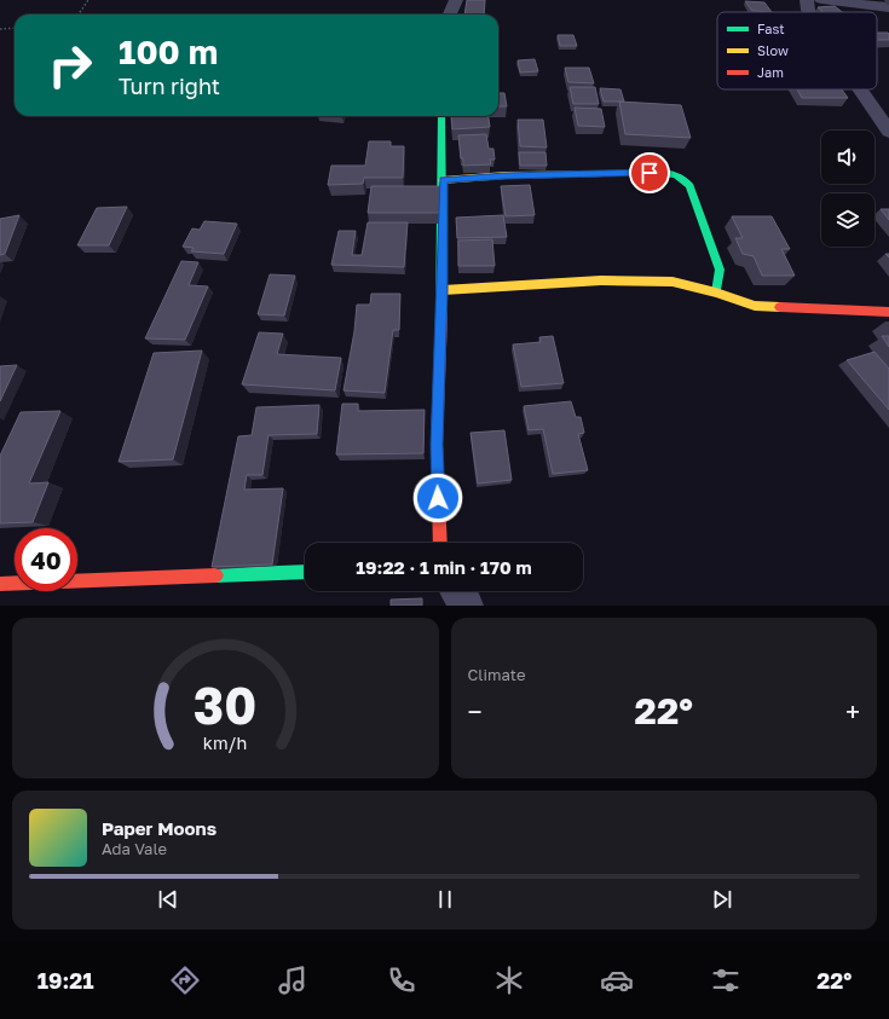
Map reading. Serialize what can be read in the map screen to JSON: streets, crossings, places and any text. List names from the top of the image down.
{
  "legend": ["Fast", "Slow", "Jam"],
  "page": {
    "turn": ["100 m", "Turn right"],
    "limit": "40",
    "trip": "19:22 · 1 min · 170 m",
    "tile": "Climate",
    "heat": ["−", "22°", "+"],
    "song": ["Paper Moons", "Ada Vale"],
    "tabs": ["19:21", "22°"],
    "gauge": ["30", "km/h"]
  }
}
